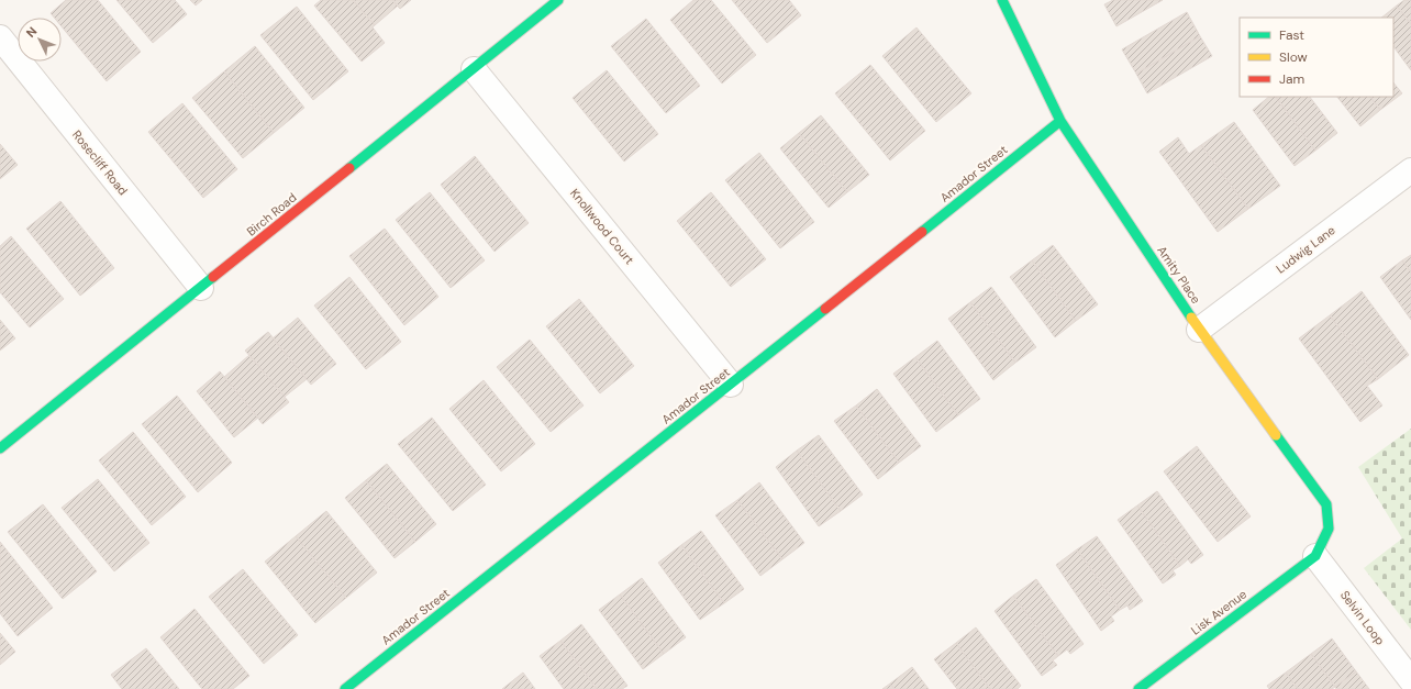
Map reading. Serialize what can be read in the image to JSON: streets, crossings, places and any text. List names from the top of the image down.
{
  "streets": {
    "street": [
      "Rosecliff Road",
      "Amador Street",
      "Birch Road",
      "Knollwood Court",
      "Ludwig Lane",
      "Amity Place",
      "Lisk Avenue",
      "Selvin Loop"
    ]
  },
  "crossings": [
    ["Rosecliff Road", "Birch Road"],
    ["Amador Street", "Knollwood Court"],
    ["Amador Street", "Amity Place"],
    ["Birch Road", "Knollwood Court"],
    ["Ludwig Lane", "Amity Place"],
    ["Amity Place", "Lisk Avenue"],
    ["Amity Place", "Selvin Loop"],
    ["Lisk Avenue", "Selvin Loop"]
  ],
  "legend": ["Fast", "Slow", "Jam"],
  "north": "top left"
}
